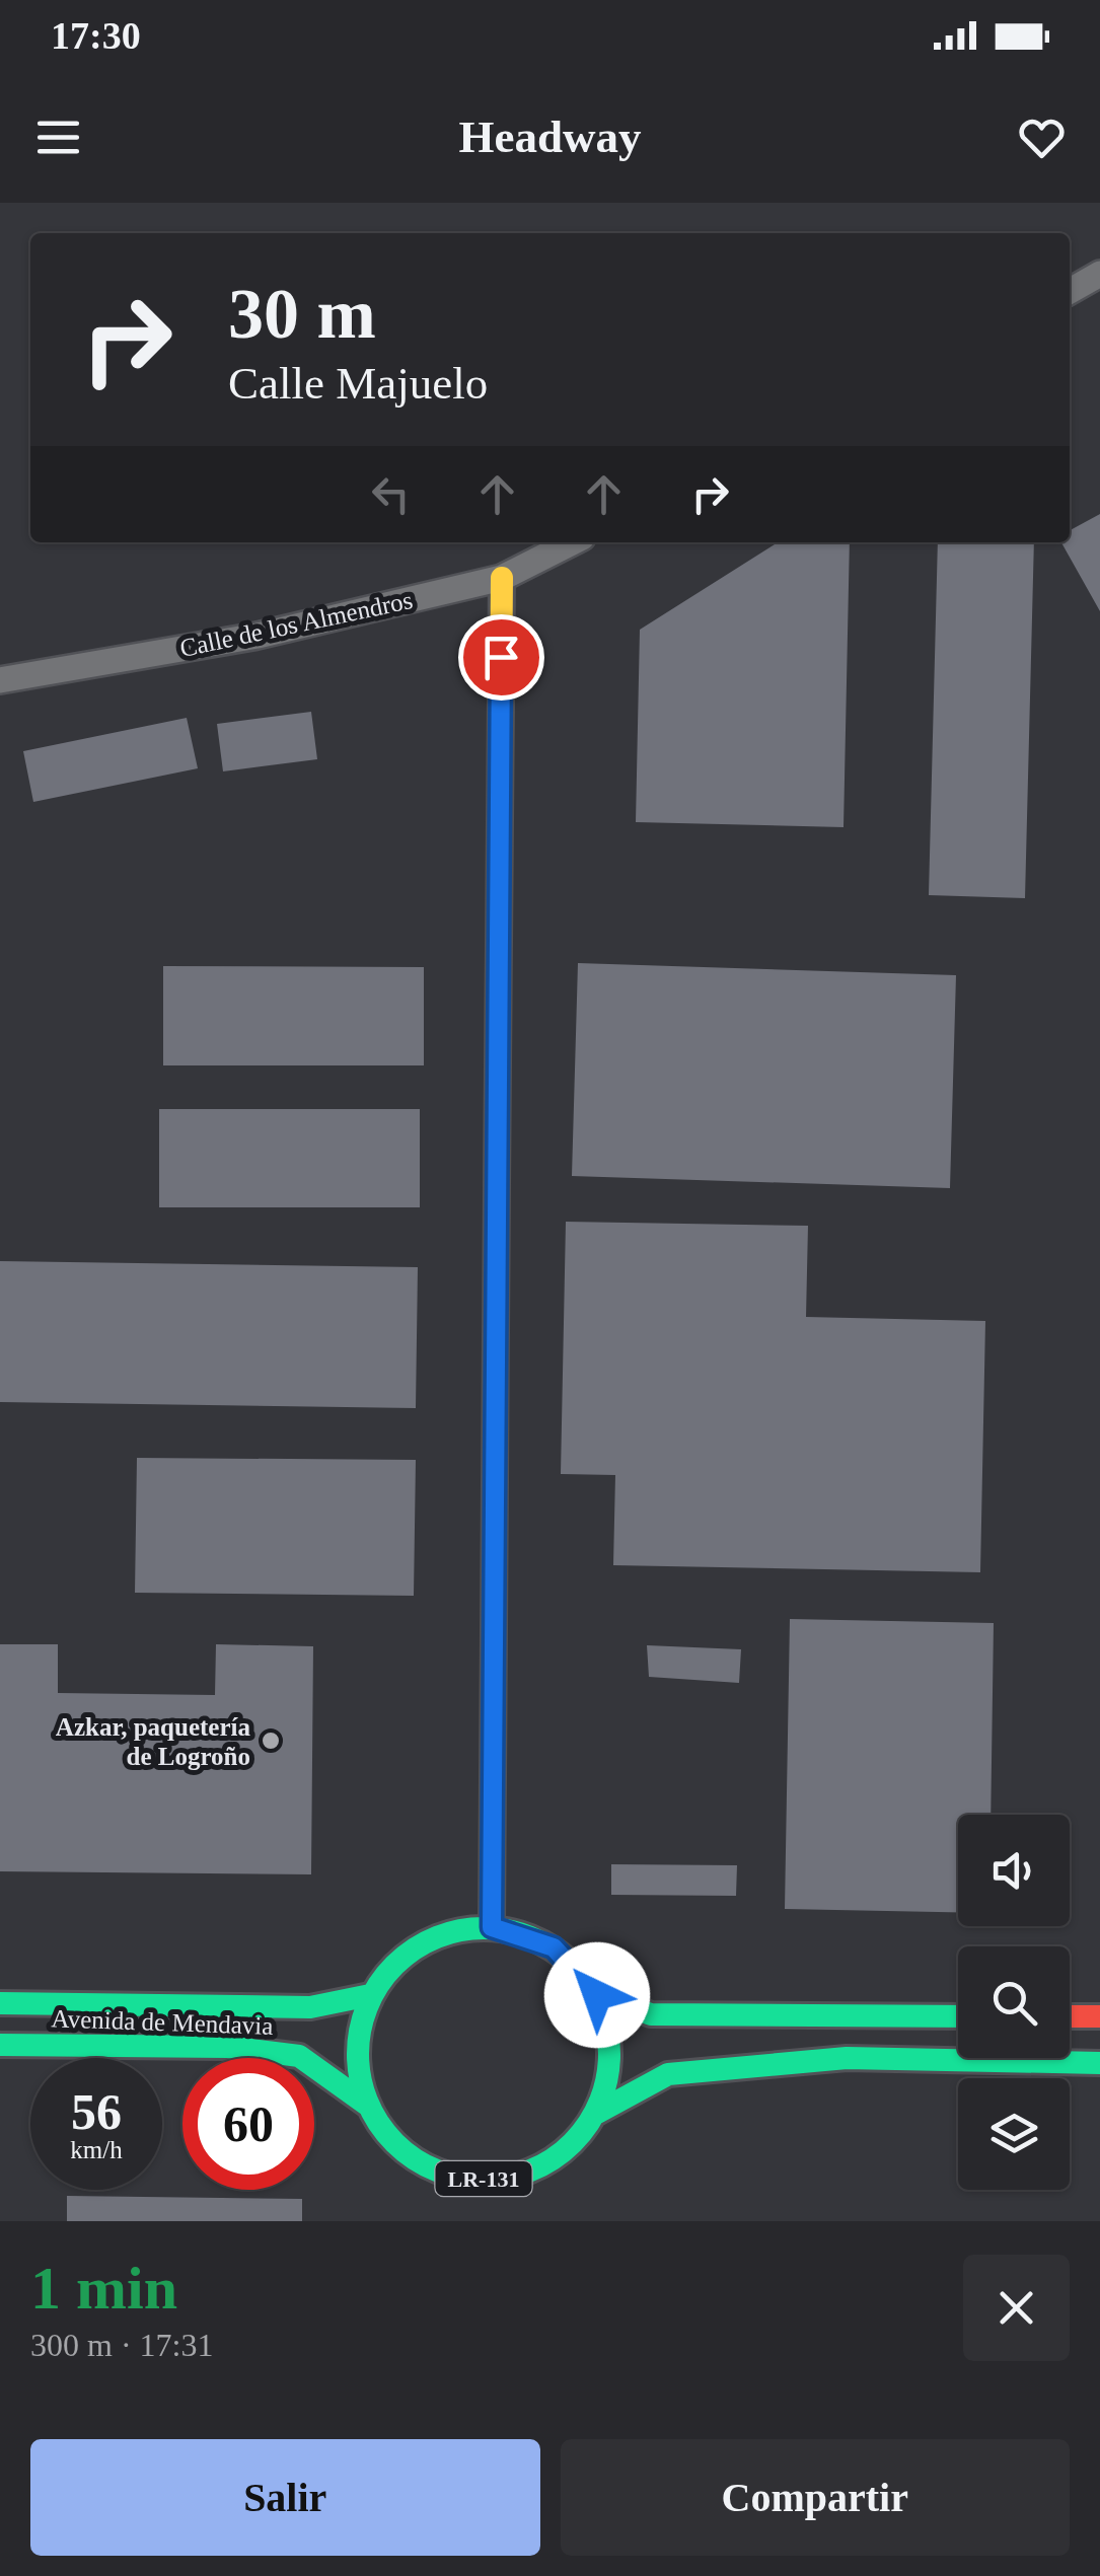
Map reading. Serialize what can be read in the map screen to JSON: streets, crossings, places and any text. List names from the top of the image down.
{
  "streets": {
    "main road": ["Avenida de Mendavia", "LR-131"],
    "street": ["Calle de los Almendros"]
  },
  "crossings": [
    ["Avenida de Mendavia", "LR-131"]
  ],
  "places": ["Azkar, paquetería de Logroño"],
  "page": {
    "status": "17:30",
    "header": "Headway",
    "turn": ["30 m", "Calle Majuelo"],
    "speed": "56 km/h",
    "limit": "60",
    "heading": ["1 min", "300 m · 17:31"],
    "buttons": ["Salir", "Compartir"]
  }
}
